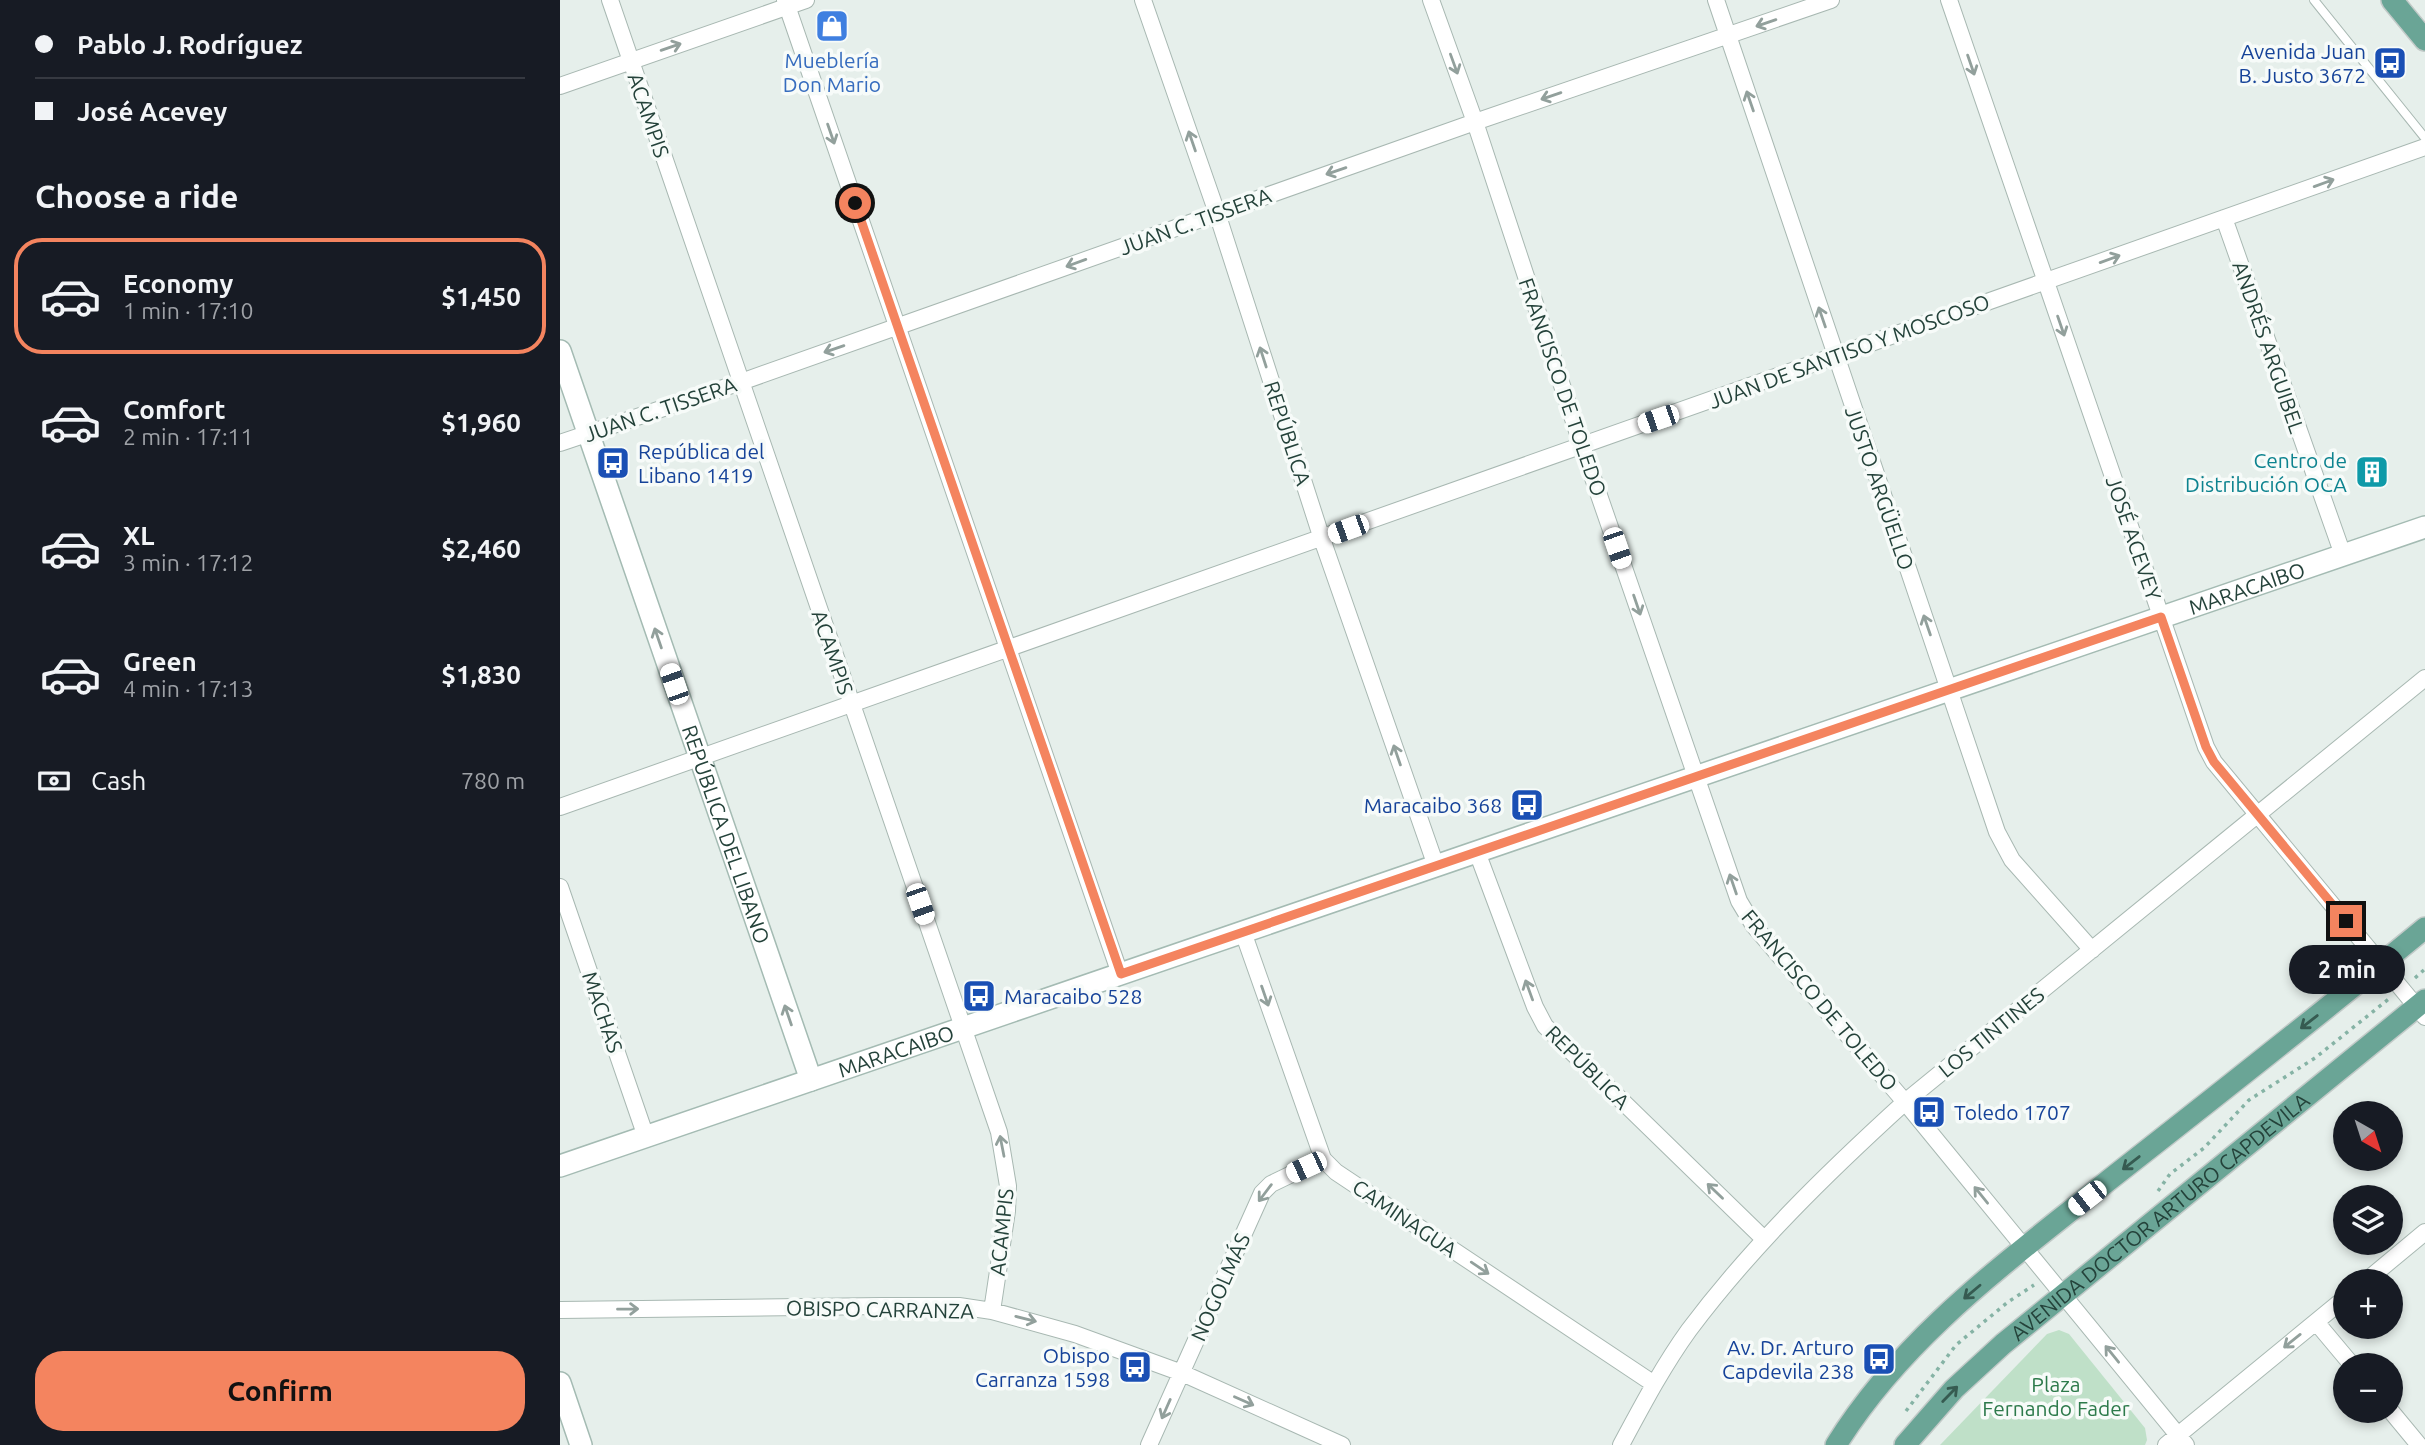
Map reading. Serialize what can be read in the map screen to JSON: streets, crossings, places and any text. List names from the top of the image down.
{
  "streets": {
    "main road": ["MARACAIBO", "REPÚBLICA DEL LIBANO", "AVENIDA DOCTOR ARTURO CAPDEVILA"],
    "street": [
      "ACAMPIS",
      "JUAN C. TISSERA",
      "ANDRÉS ARGUIBEL",
      "JUAN DE SANTISO Y MOSCOSO",
      "FRANCISCO DE TOLEDO",
      "REPÚBLICA",
      "JUSTO ARGÜELLO",
      "JOSÉ ACEVEY",
      "MACHAS",
      "LOS TINTINES",
      "CAMINAGUA",
      "NOGOLMÁS",
      "OBISPO CARRANZA"
    ]
  },
  "crossings": [
    ["ACAMPIS", "JUAN C. TISSERA"],
    ["ACAMPIS", "JUAN DE SANTISO Y MOSCOSO"],
    ["ACAMPIS", "MARACAIBO"],
    ["ACAMPIS", "OBISPO CARRANZA"],
    ["JUAN C. TISSERA", "FRANCISCO DE TOLEDO"],
    ["JUAN C. TISSERA", "REPÚBLICA"],
    ["JUAN C. TISSERA", "JUSTO ARGÜELLO"],
    ["JUAN C. TISSERA", "REPÚBLICA DEL LIBANO"],
    ["ANDRÉS ARGUIBEL", "JUAN DE SANTISO Y MOSCOSO"],
    ["ANDRÉS ARGUIBEL", "MARACAIBO"],
    ["JUAN DE SANTISO Y MOSCOSO", "FRANCISCO DE TOLEDO"],
    ["JUAN DE SANTISO Y MOSCOSO", "REPÚBLICA"],
    ["JUAN DE SANTISO Y MOSCOSO", "JUSTO ARGÜELLO"],
    ["JUAN DE SANTISO Y MOSCOSO", "JOSÉ ACEVEY"],
    ["JUAN DE SANTISO Y MOSCOSO", "REPÚBLICA DEL LIBANO"],
    ["FRANCISCO DE TOLEDO", "MARACAIBO"],
    ["FRANCISCO DE TOLEDO", "LOS TINTINES"],
    ["FRANCISCO DE TOLEDO", "AVENIDA DOCTOR ARTURO CAPDEVILA"],
    ["REPÚBLICA", "MARACAIBO"],
    ["REPÚBLICA", "LOS TINTINES"],
    ["JUSTO ARGÜELLO", "MARACAIBO"],
    ["JUSTO ARGÜELLO", "LOS TINTINES"],
    ["JOSÉ ACEVEY", "MARACAIBO"],
    ["JOSÉ ACEVEY", "LOS TINTINES"],
    ["JOSÉ ACEVEY", "AVENIDA DOCTOR ARTURO CAPDEVILA"],
    ["MARACAIBO", "REPÚBLICA DEL LIBANO"],
    ["MARACAIBO", "MACHAS"],
    ["LOS TINTINES", "CAMINAGUA"],
    ["CAMINAGUA", "NOGOLMÁS"],
    ["NOGOLMÁS", "OBISPO CARRANZA"]
  ],
  "one_way": [
    "JUAN C. TISSERA",
    "REPÚBLICA",
    "JUSTO ARGÜELLO",
    "JOSÉ ACEVEY",
    "REPÚBLICA DEL LIBANO",
    "CAMINAGUA",
    "NOGOLMÁS",
    "OBISPO CARRANZA"
  ],
  "parks": ["Plaza Fernando Fader"],
  "places": {
    "shop": ["Mueblería Don Mario"],
    "bus stop": [
      "Avenida Juan B. Justo 3672",
      "República del Libano 1419",
      "Maracaibo 368",
      "Maracaibo 528",
      "Toledo 1707",
      "Av. Dr. Arturo Capdevila 238",
      "Obispo Carranza 1598"
    ],
    "building": ["Centro de Distribución OCA"]
  },
  "north": "bottom right",
  "page": {
    "banner": ["Pablo J. Rodríguez", "José Acevey"],
    "heading": "Choose a ride",
    "list": [
      {
        "name": "Economy",
        "note": "1 min · 17:10",
        "value": "$1,450"
      },
      {
        "name": "Comfort",
        "note": "2 min · 17:11",
        "value": "$1,960"
      },
      {
        "name": "XL",
        "note": "3 min · 17:12",
        "value": "$2,460"
      },
      {
        "name": "Green",
        "note": "4 min · 17:13",
        "value": "$1,830"
      }
    ],
    "pay": ["Cash", "780 m"],
    "bubble": "2 min",
    "map_buttons": ["+", "−"],
    "buttons": "Confirm"
  }
}
